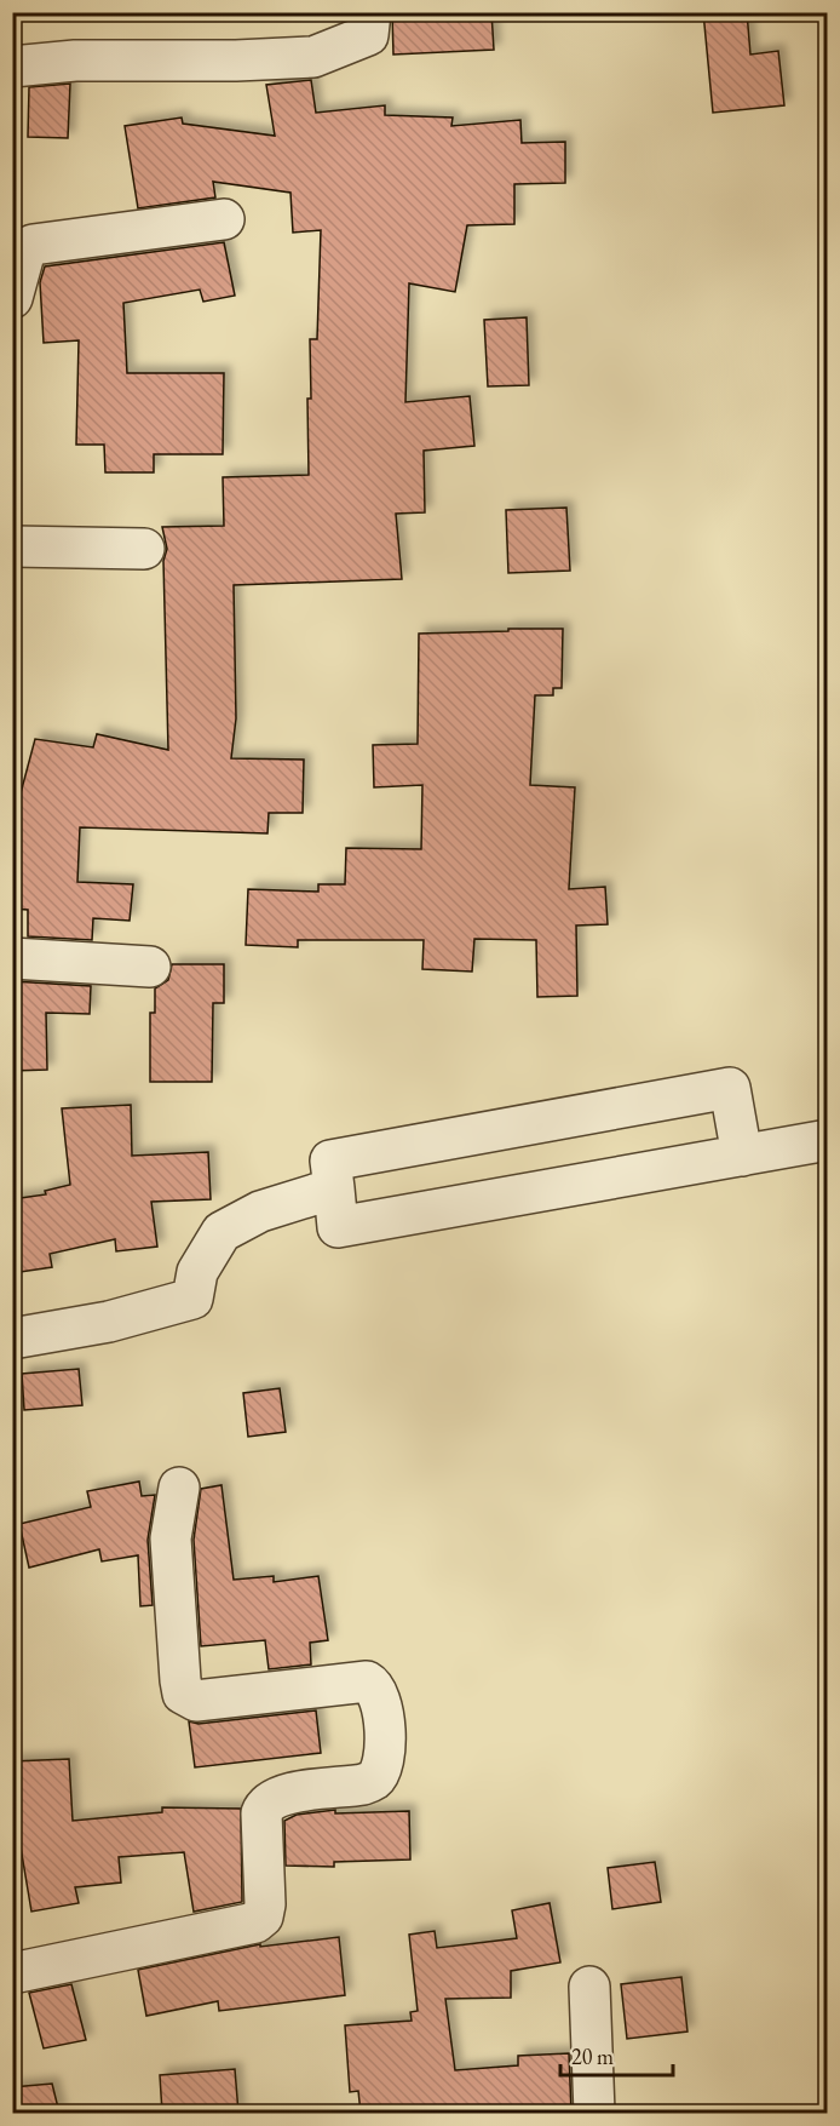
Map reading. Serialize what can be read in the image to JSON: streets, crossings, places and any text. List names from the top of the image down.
{
  "scale_bar": "20 m"
}
